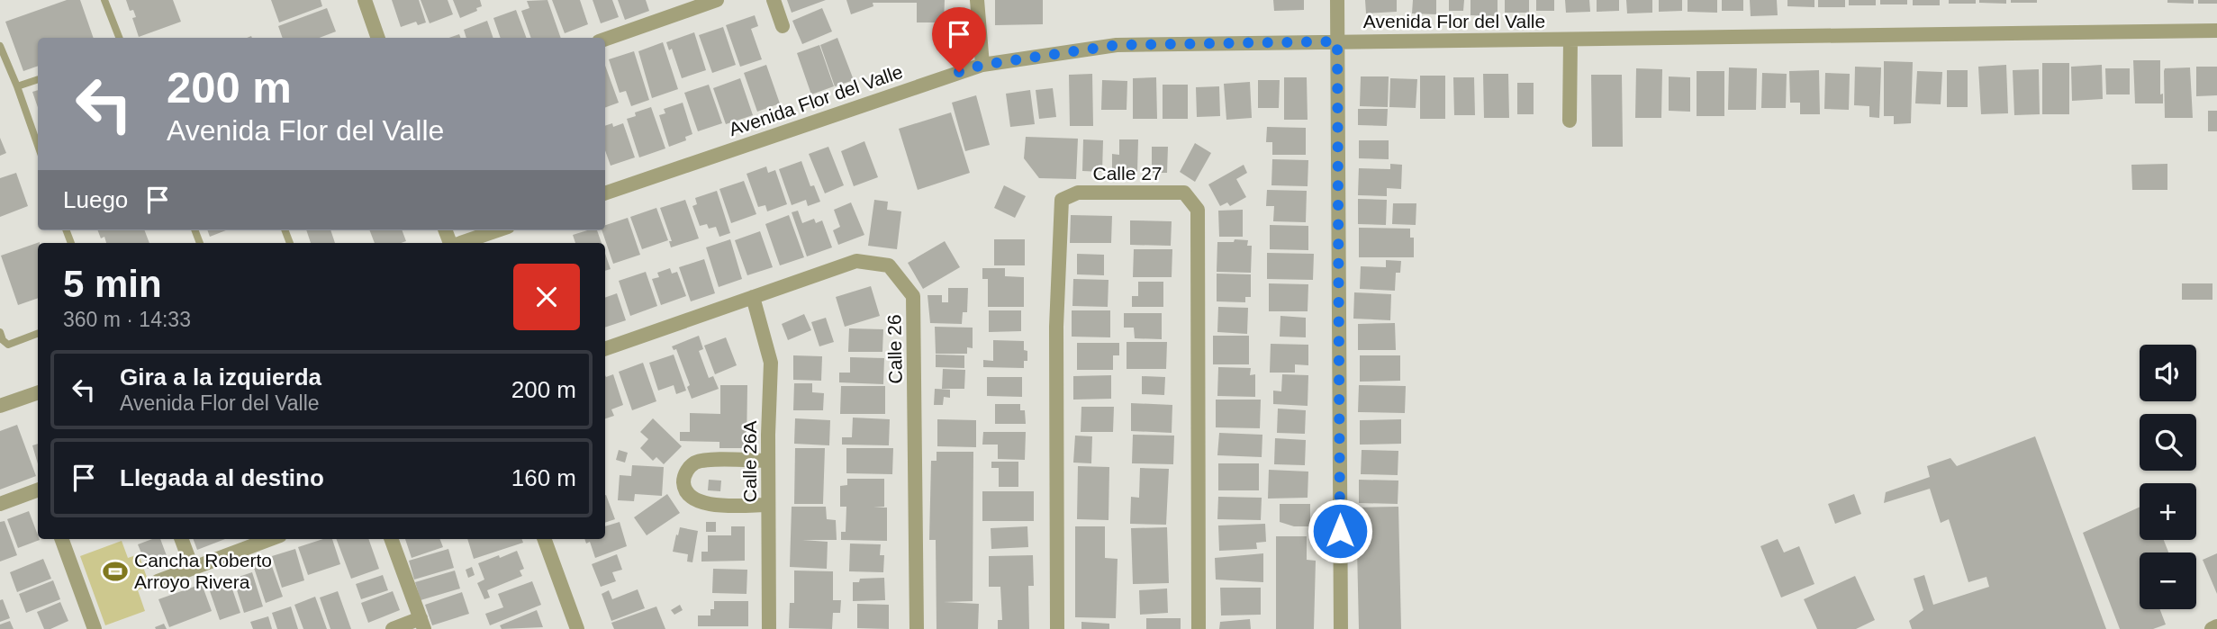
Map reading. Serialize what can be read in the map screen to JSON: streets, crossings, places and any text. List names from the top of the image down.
{
  "streets": {
    "street": [
      "Avenida Flor del Valle",
      "Calle 27",
      "Calle 26",
      "Calle 26A"
    ]
  },
  "crossings": [
    ["Calle 26", "Calle 26A"]
  ],
  "places": {
    "sports": ["Cancha Roberto Arroyo Rivera"]
  },
  "page": {
    "turn": ["200 m", "Avenida Flor del Valle"],
    "then": "Luego",
    "heading": ["5 min", "360 m · 14:33"],
    "map_buttons": ["+", "−"],
    "list": [
      {
        "name": "Gira a la izquierda",
        "note": "Avenida Flor del Valle",
        "value": "200 m"
      },
      {
        "name": "Llegada al destino",
        "value": "160 m"
      }
    ]
  }
}
